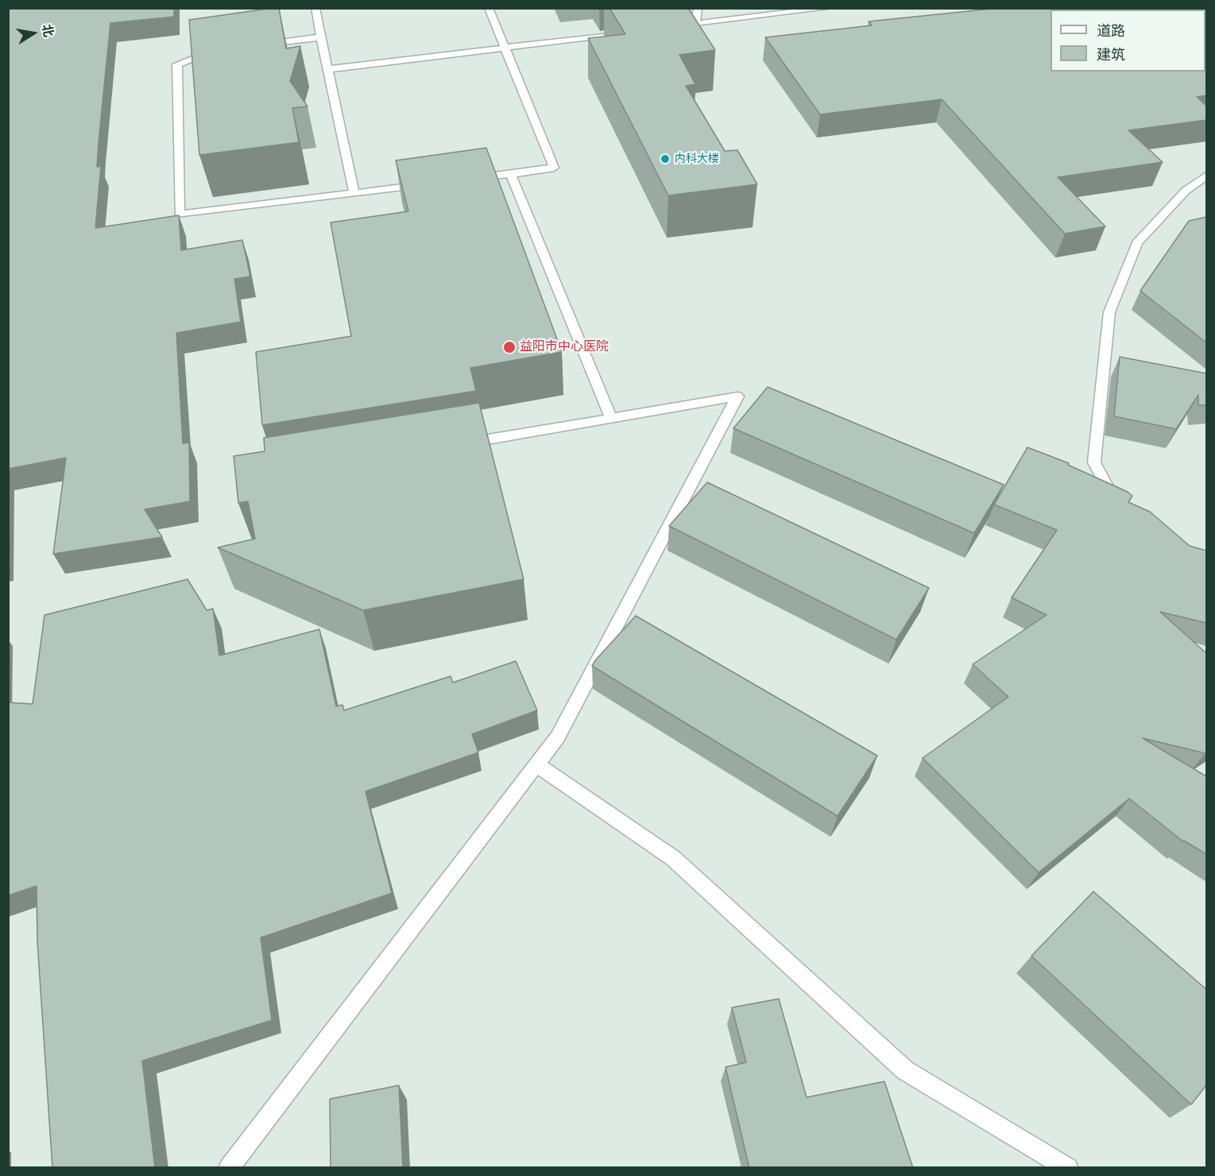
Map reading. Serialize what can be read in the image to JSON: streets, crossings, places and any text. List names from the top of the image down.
{
  "places": ["内科大楼", "益阳市中心医院"],
  "legend": ["道路", "建筑"],
  "north": "right"
}
